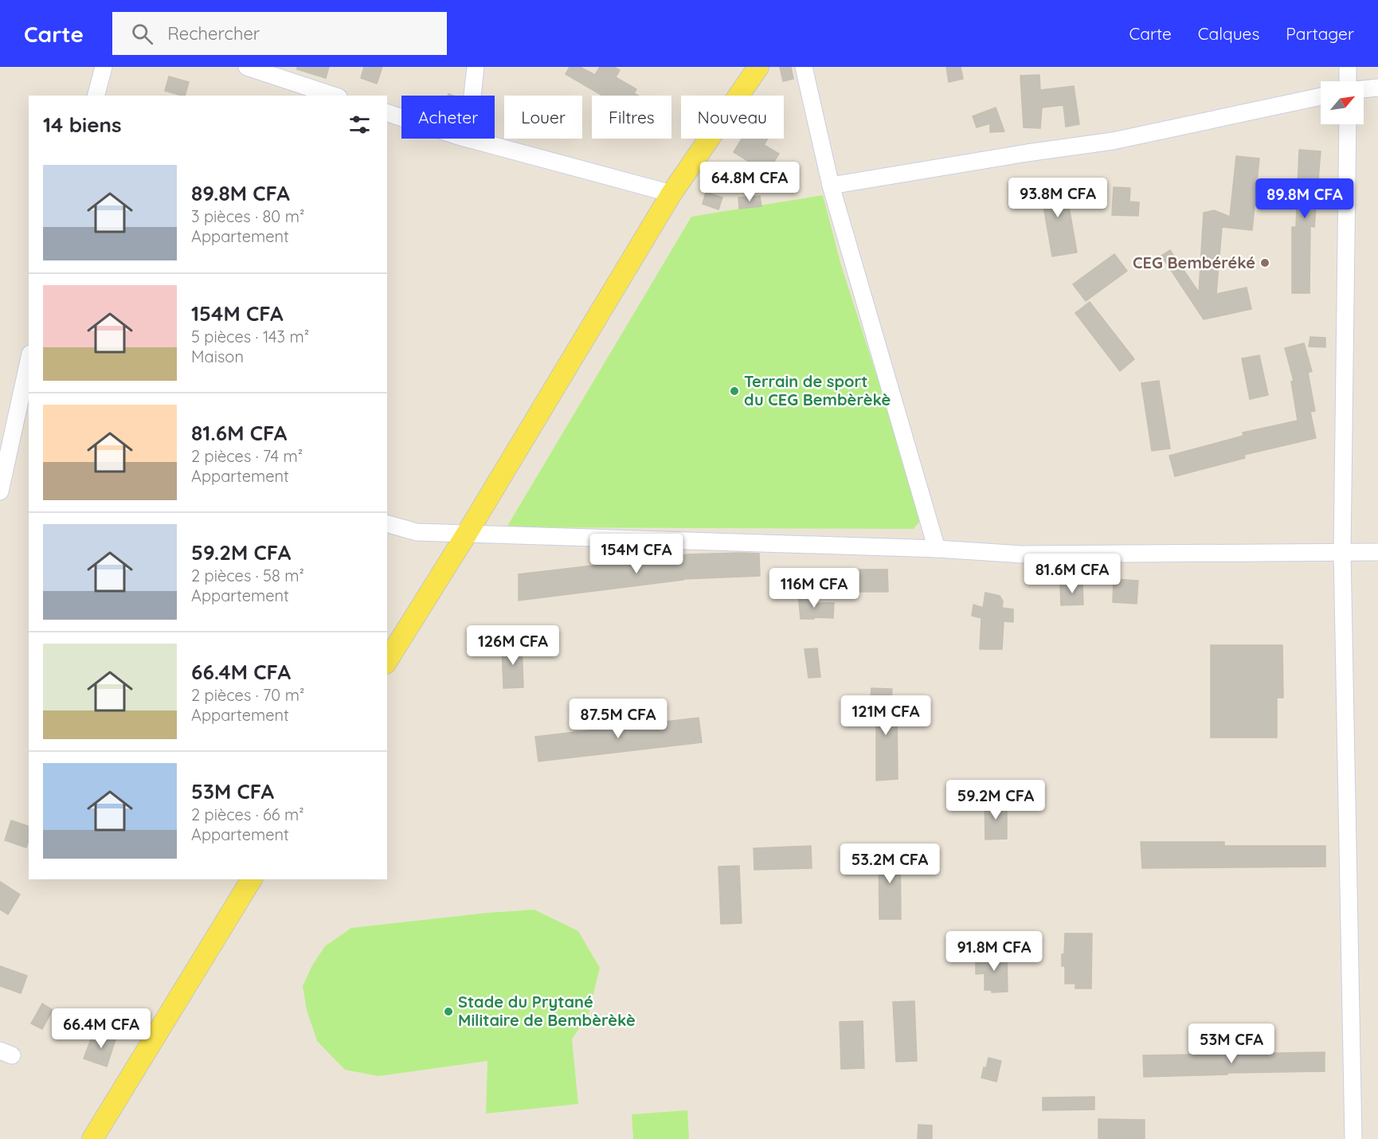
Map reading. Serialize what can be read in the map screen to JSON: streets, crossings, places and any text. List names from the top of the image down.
{
  "places": ["CEG Bembéréké", "Terrain de sport du CEG Bembèrèkè", "Stade du Prytané Militaire de Bembèrèkè"],
  "north": "top right",
  "page": {
    "header": "Carte",
    "search": "Rechercher",
    "nav": ["Carte", "Calques", "Partager"],
    "chip": [
      "Acheter",
      "Louer",
      "Filtres",
      "Nouveau"
    ],
    "heading": "14 biens",
    "list": [
      {
        "name": "89.8M CFA",
        "note": "3 pièces · 80 m² · Appartement"
      },
      {
        "name": "154M CFA",
        "note": "5 pièces · 143 m² · Maison"
      },
      {
        "name": "81.6M CFA",
        "note": "2 pièces · 74 m² · Appartement"
      },
      {
        "name": "59.2M CFA",
        "note": "2 pièces · 58 m² · Appartement"
      },
      {
        "name": "66.4M CFA",
        "note": "2 pièces · 70 m² · Appartement"
      },
      {
        "name": "53M CFA",
        "note": "2 pièces · 66 m² · Appartement"
      }
    ],
    "price": [
      "64.8M CFA",
      "93.8M CFA",
      "89.8M CFA",
      "154M CFA",
      "81.6M CFA",
      "116M CFA",
      "126M CFA",
      "121M CFA",
      "87.5M CFA",
      "59.2M CFA",
      "53.2M CFA",
      "91.8M CFA",
      "66.4M CFA",
      "53M CFA"
    ]
  }
}
